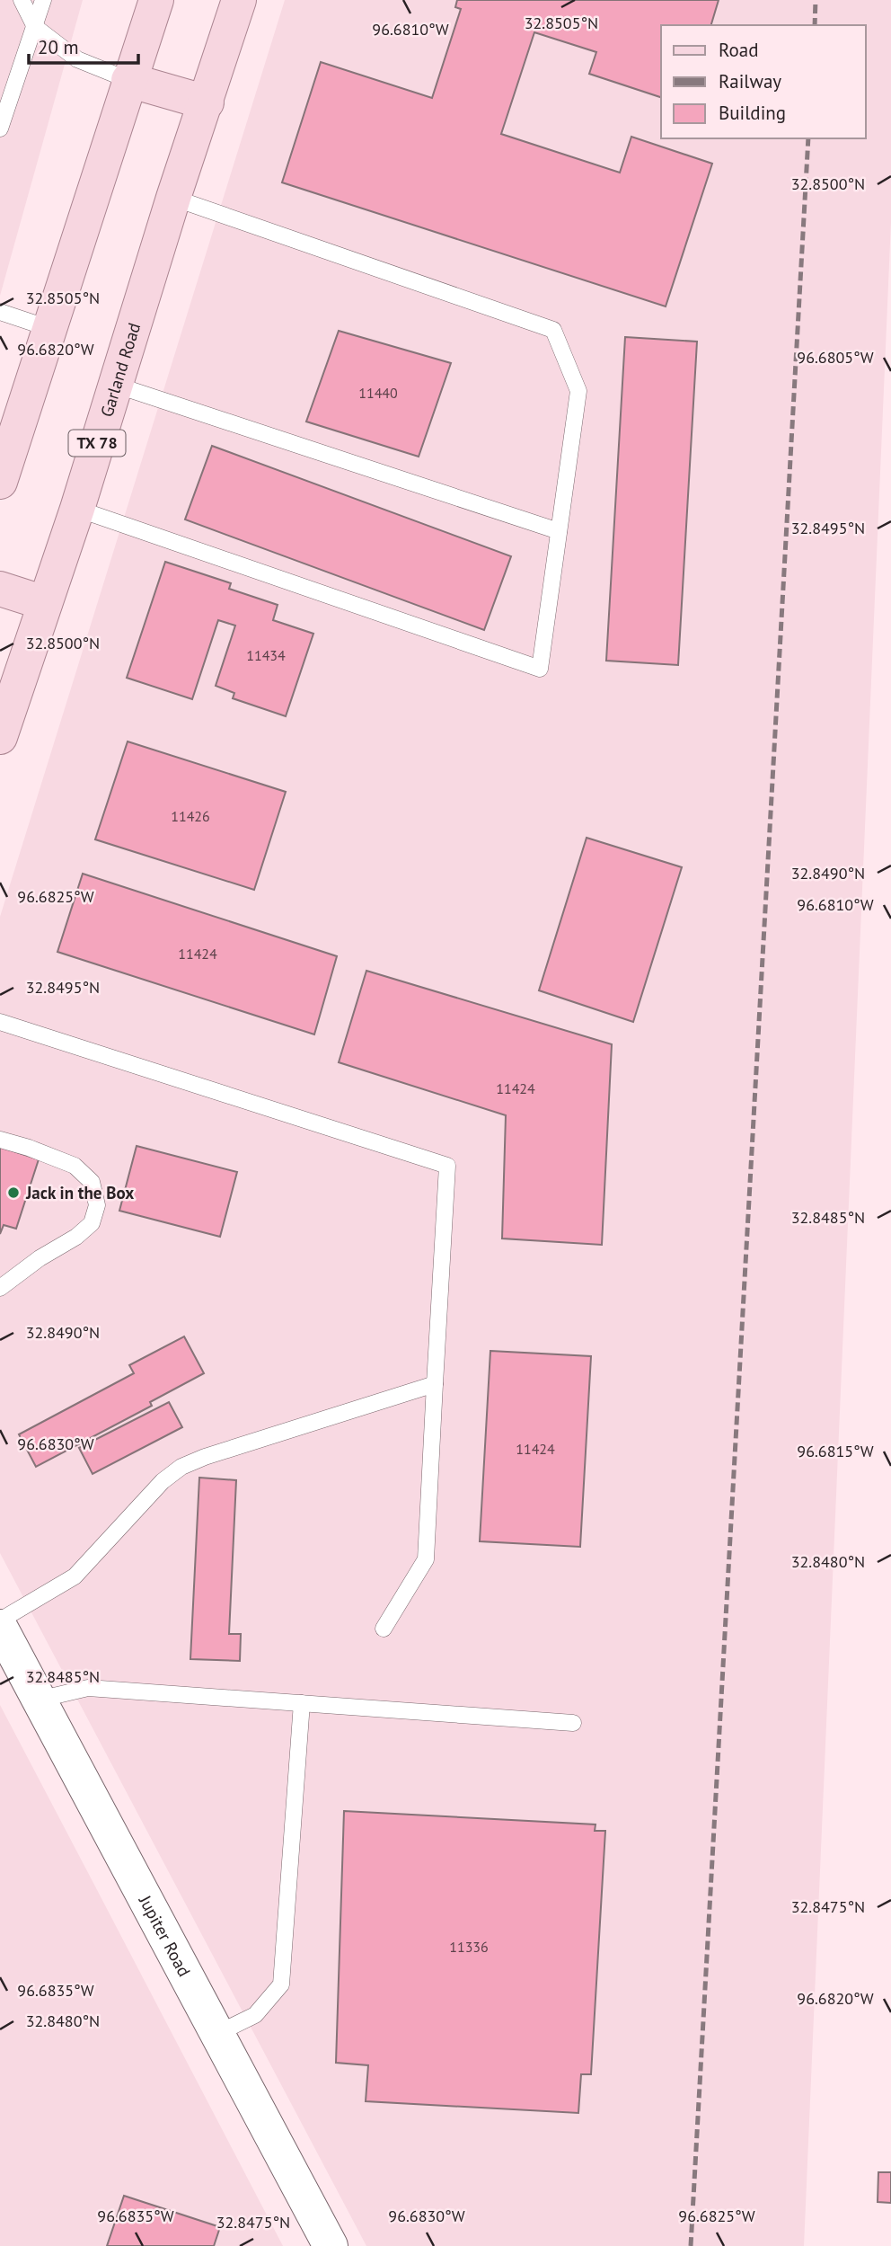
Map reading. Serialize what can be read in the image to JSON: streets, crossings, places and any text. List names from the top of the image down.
{
  "streets": {
    "main road": ["Garland Road", "TX 78"],
    "street": ["Jupiter Road"]
  },
  "places": ["Jack in the Box"],
  "house_numbers": [
    "11440",
    "11434",
    "11426",
    "11424",
    "11424",
    "11424",
    "11336"
  ],
  "legend": ["Road", "Railway", "Building"],
  "scale_bar": "20 m",
  "coordinates": [
    "32.8505°N",
    "96.6810°W",
    "32.8500°N",
    "96.6820°W",
    "96.6805°W",
    "32.8495°N",
    "32.8490°N",
    "96.6825°W",
    "32.8485°N",
    "96.6830°W",
    "96.6815°W",
    "32.8480°N",
    "32.8475°N",
    "96.6835°W"
  ]
}
